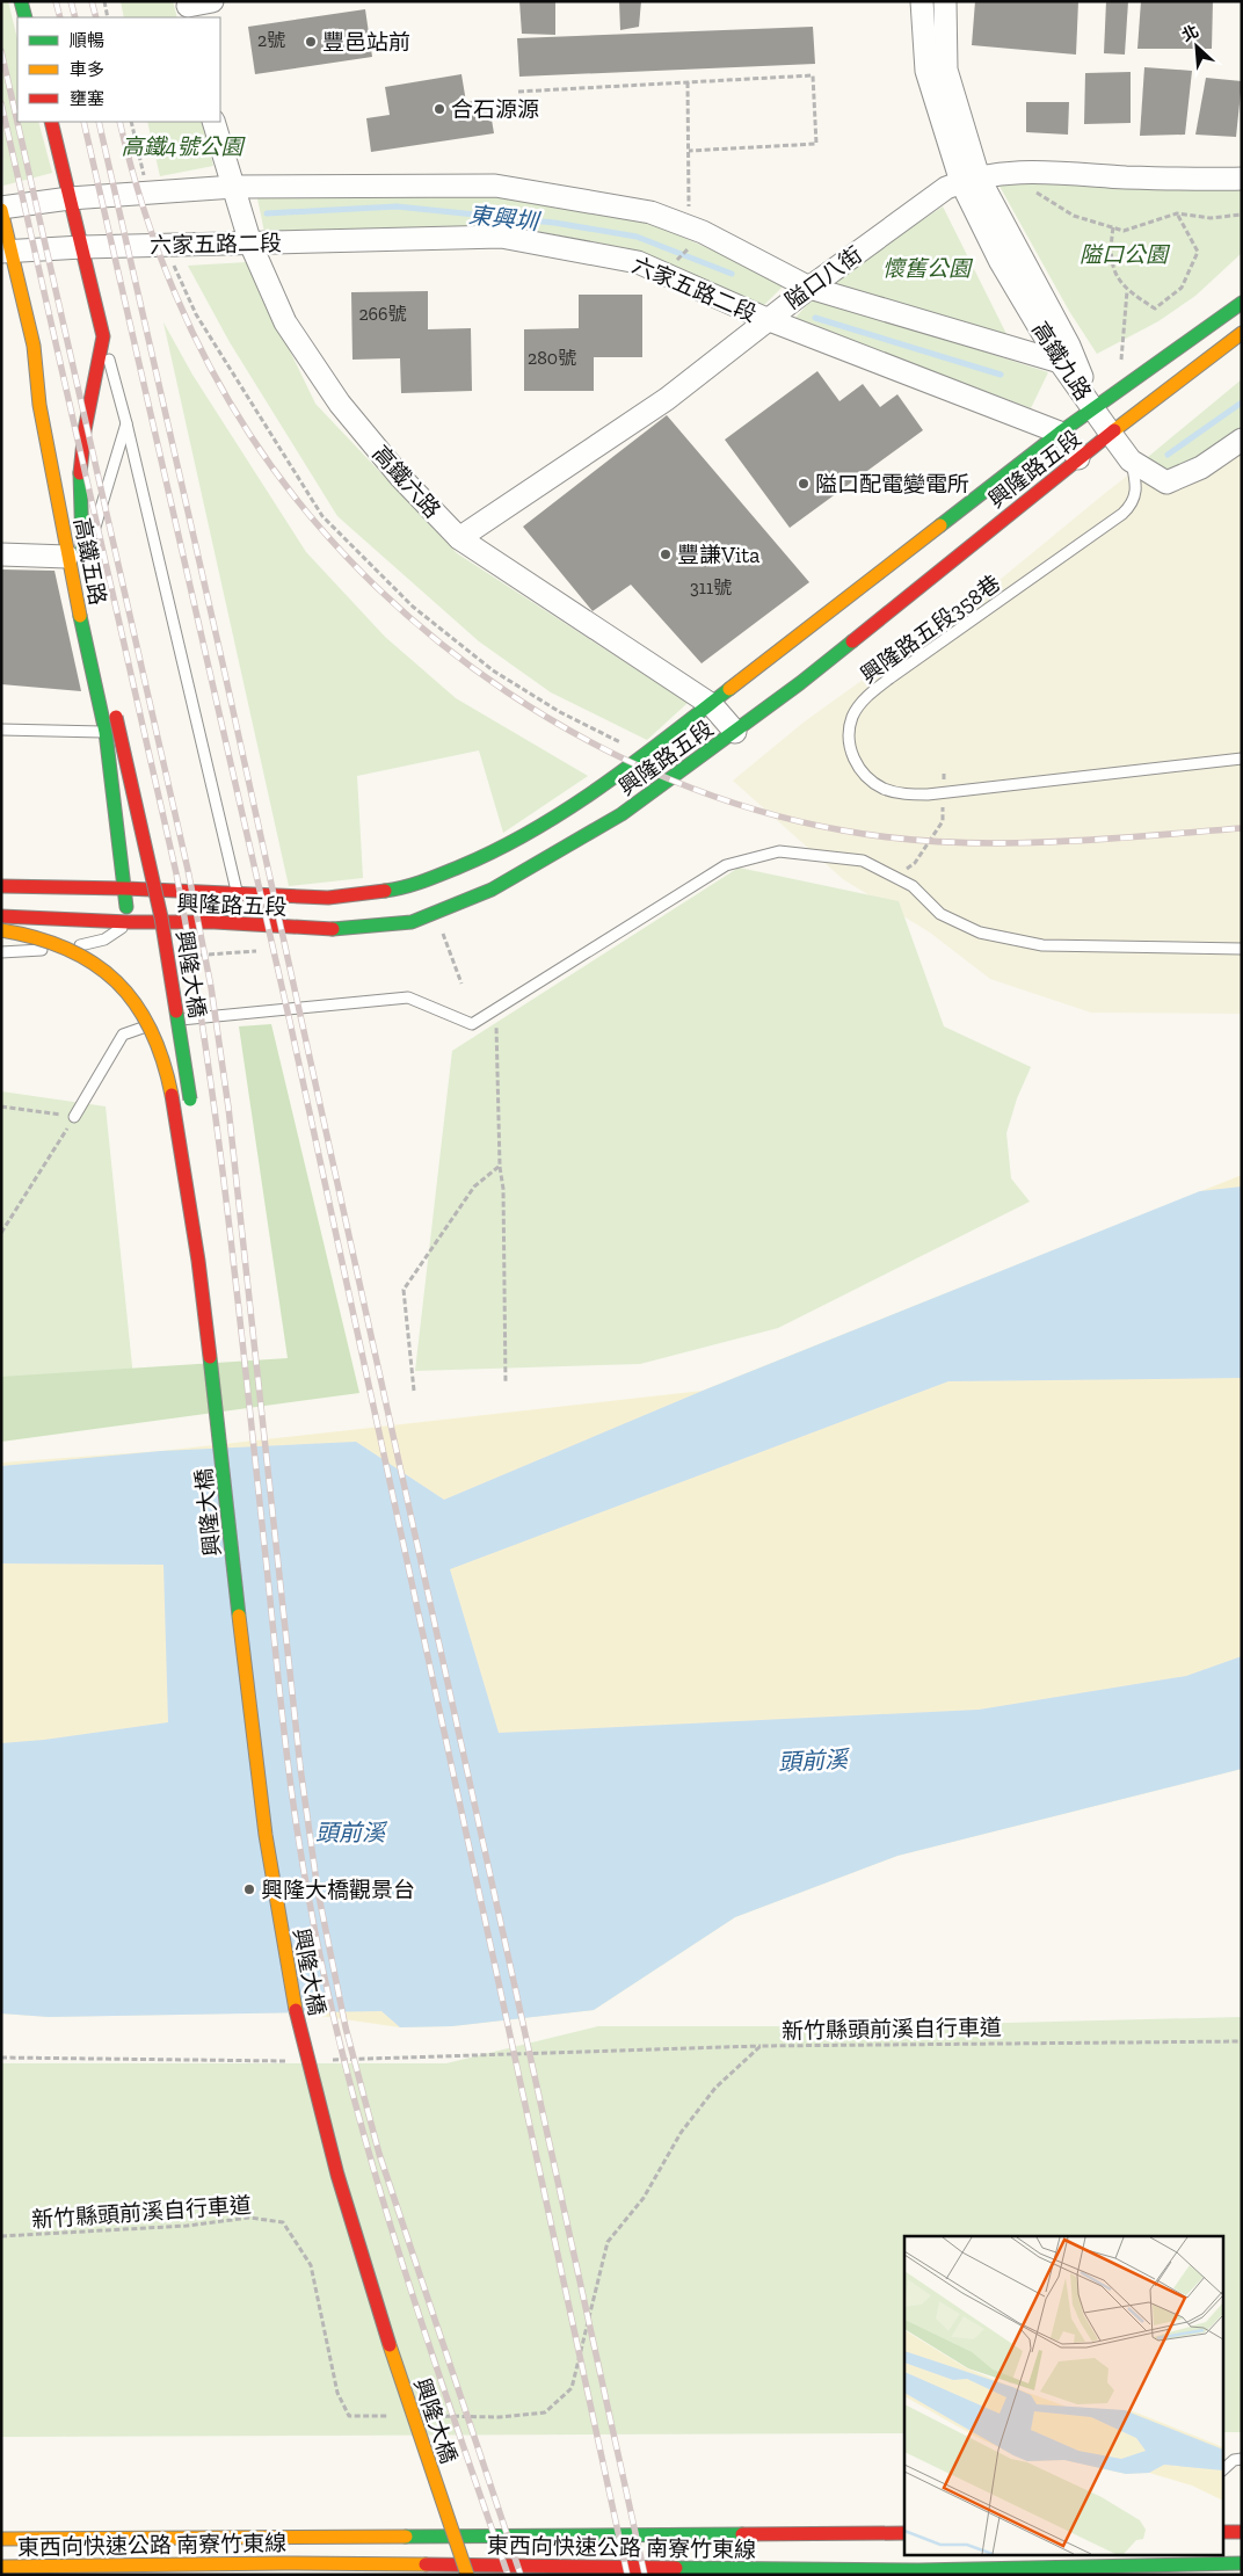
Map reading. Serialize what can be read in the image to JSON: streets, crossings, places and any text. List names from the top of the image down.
{
  "streets": {
    "main road": [
      "興隆路五段",
      "高鐵五路",
      "興隆大橋",
      "東西向快速公路 南寮竹東線"
    ],
    "street": [
      "六家五路二段",
      "隘口八街",
      "高鐵九路",
      "高鐵六路"
    ],
    "lane": ["興隆路五段358巷"],
    "path": ["新竹縣頭前溪自行車道"]
  },
  "crossings": [
    ["六家五路二段", "隘口八街"],
    ["六家五路二段", "興隆路五段"],
    ["六家五路二段", "高鐵六路"],
    ["六家五路二段", "高鐵五路"],
    ["隘口八街", "高鐵九路"],
    ["隘口八街", "高鐵六路"],
    ["高鐵九路", "興隆路五段"],
    ["興隆路五段", "高鐵六路"],
    ["興隆路五段", "高鐵五路"]
  ],
  "water": ["東興圳", "頭前溪"],
  "parks": ["高鐵4號公園", "隘口公園", "懷舊公園"],
  "places": [
    "豐邑站前",
    "合石源源",
    "隘口配電變電所",
    "豐謙Vita",
    "興隆大橋觀景台"
  ],
  "house_numbers": [
    "2號",
    "266號",
    "280號",
    "311號"
  ],
  "legend": ["順暢", "車多", "壅塞"],
  "north": "top left"
}
